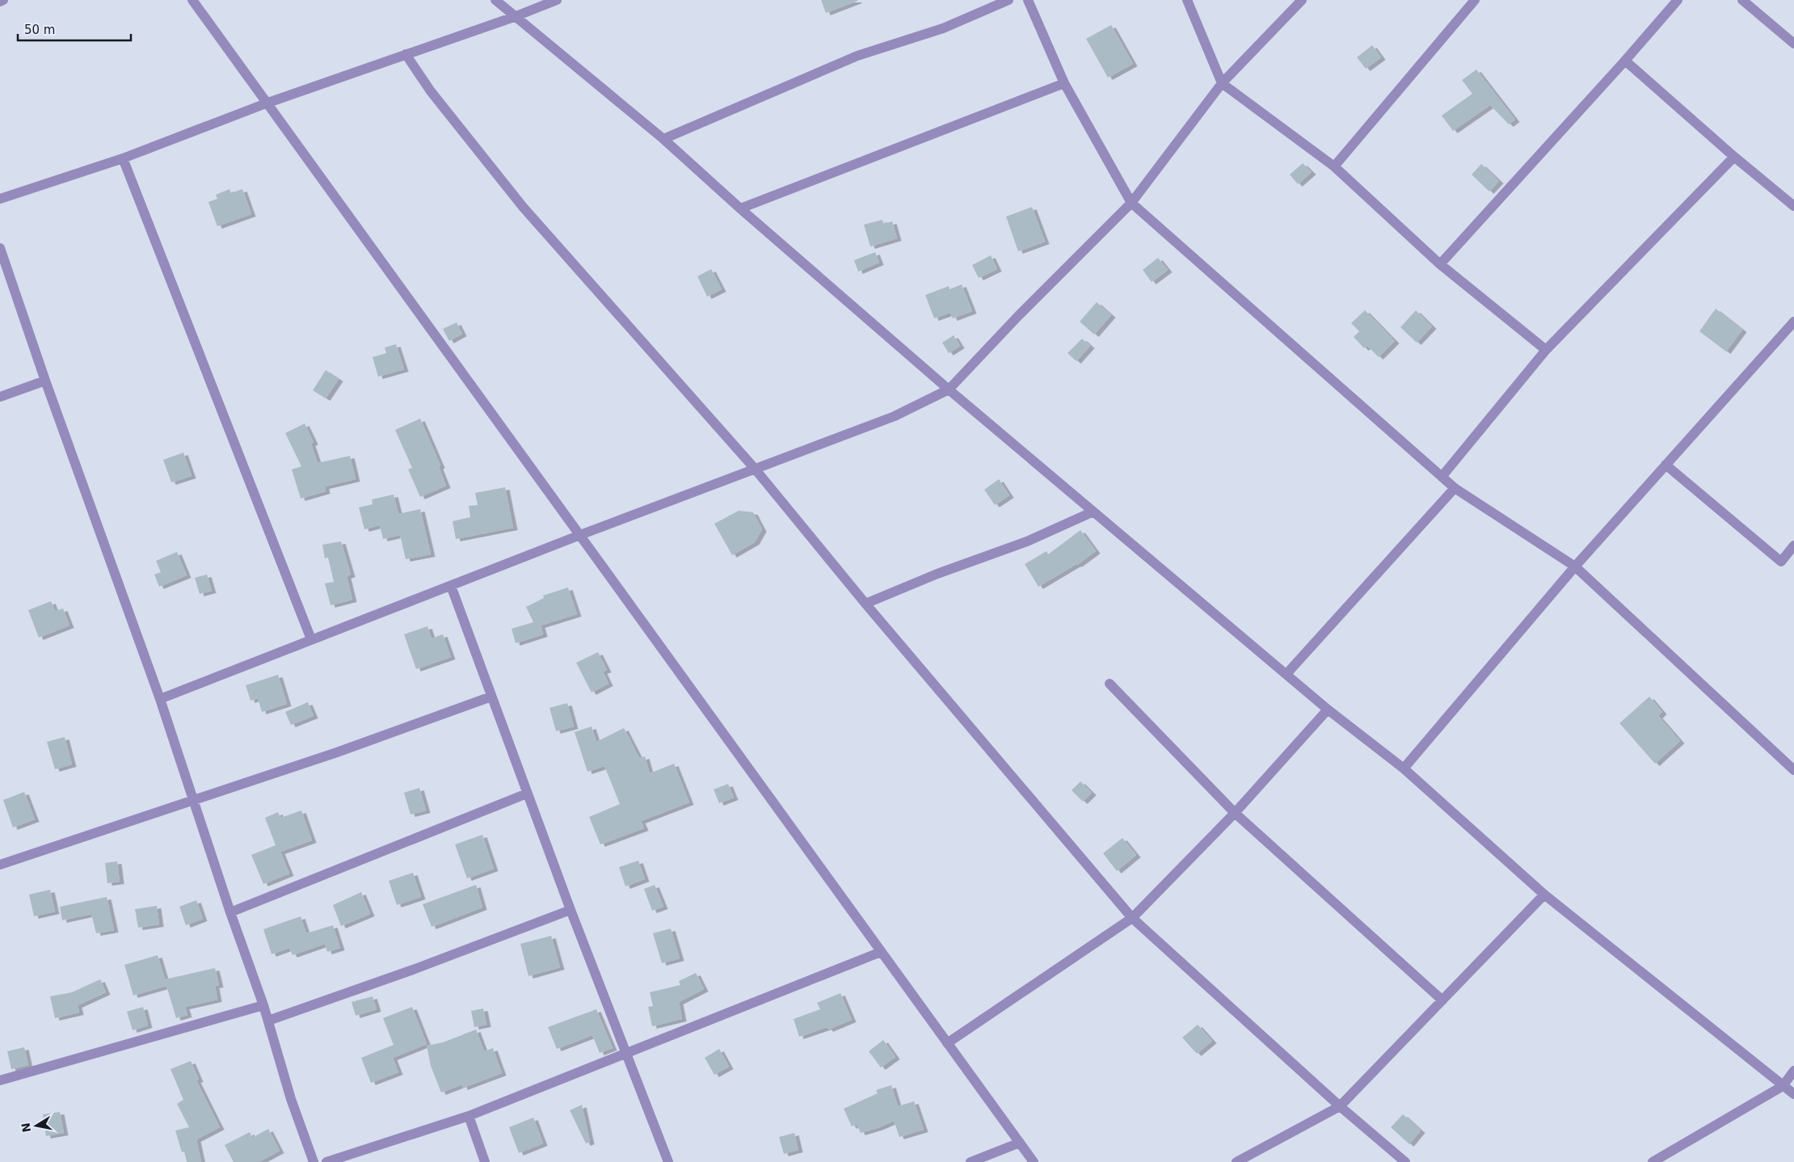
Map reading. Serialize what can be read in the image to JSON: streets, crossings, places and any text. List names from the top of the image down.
{
  "scale_bar": "50 m",
  "north": "left"
}
